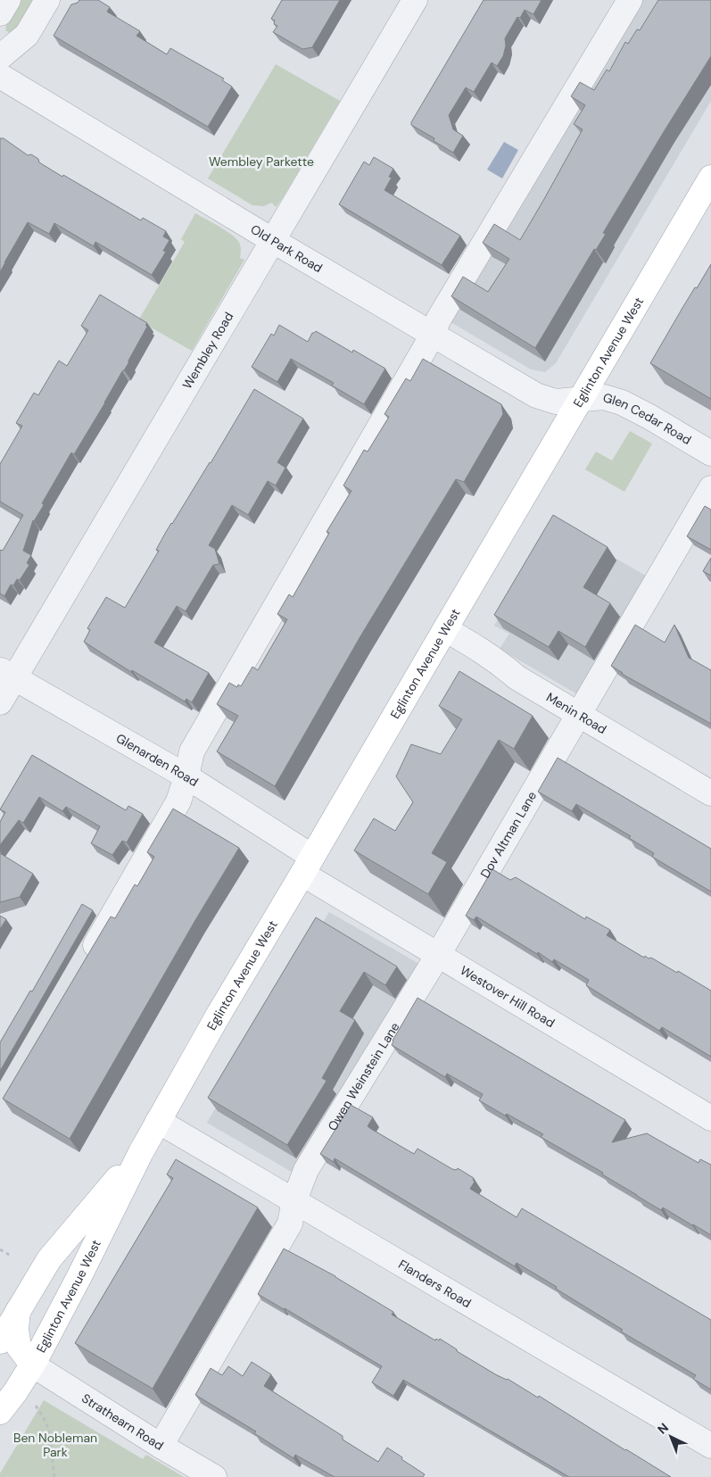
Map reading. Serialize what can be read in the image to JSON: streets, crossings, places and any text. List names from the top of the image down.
{
  "streets": {
    "main road": ["Eglinton Avenue West"],
    "street": [
      "Old Park Road",
      "Wembley Road",
      "Glen Cedar Road",
      "Menin Road",
      "Glenarden Road",
      "Dov Altman Lane",
      "Westover Hill Road",
      "Owen Weinstein Lane",
      "Flanders Road",
      "Strathearn Road"
    ]
  },
  "crossings": [
    ["Old Park Road", "Wembley Road"],
    ["Old Park Road", "Eglinton Avenue West"],
    ["Old Park Road", "Glen Cedar Road"],
    ["Wembley Road", "Glenarden Road"],
    ["Eglinton Avenue West", "Glen Cedar Road"],
    ["Eglinton Avenue West", "Menin Road"],
    ["Eglinton Avenue West", "Glenarden Road"],
    ["Eglinton Avenue West", "Westover Hill Road"],
    ["Eglinton Avenue West", "Flanders Road"],
    ["Eglinton Avenue West", "Strathearn Road"],
    ["Menin Road", "Dov Altman Lane"],
    ["Glenarden Road", "Westover Hill Road"],
    ["Dov Altman Lane", "Westover Hill Road"],
    ["Dov Altman Lane", "Owen Weinstein Lane"],
    ["Westover Hill Road", "Owen Weinstein Lane"],
    ["Owen Weinstein Lane", "Flanders Road"],
    ["Owen Weinstein Lane", "Strathearn Road"]
  ],
  "parks": ["Wembley Parkette", "Ben Nobleman Park"],
  "north": "top left"
}
